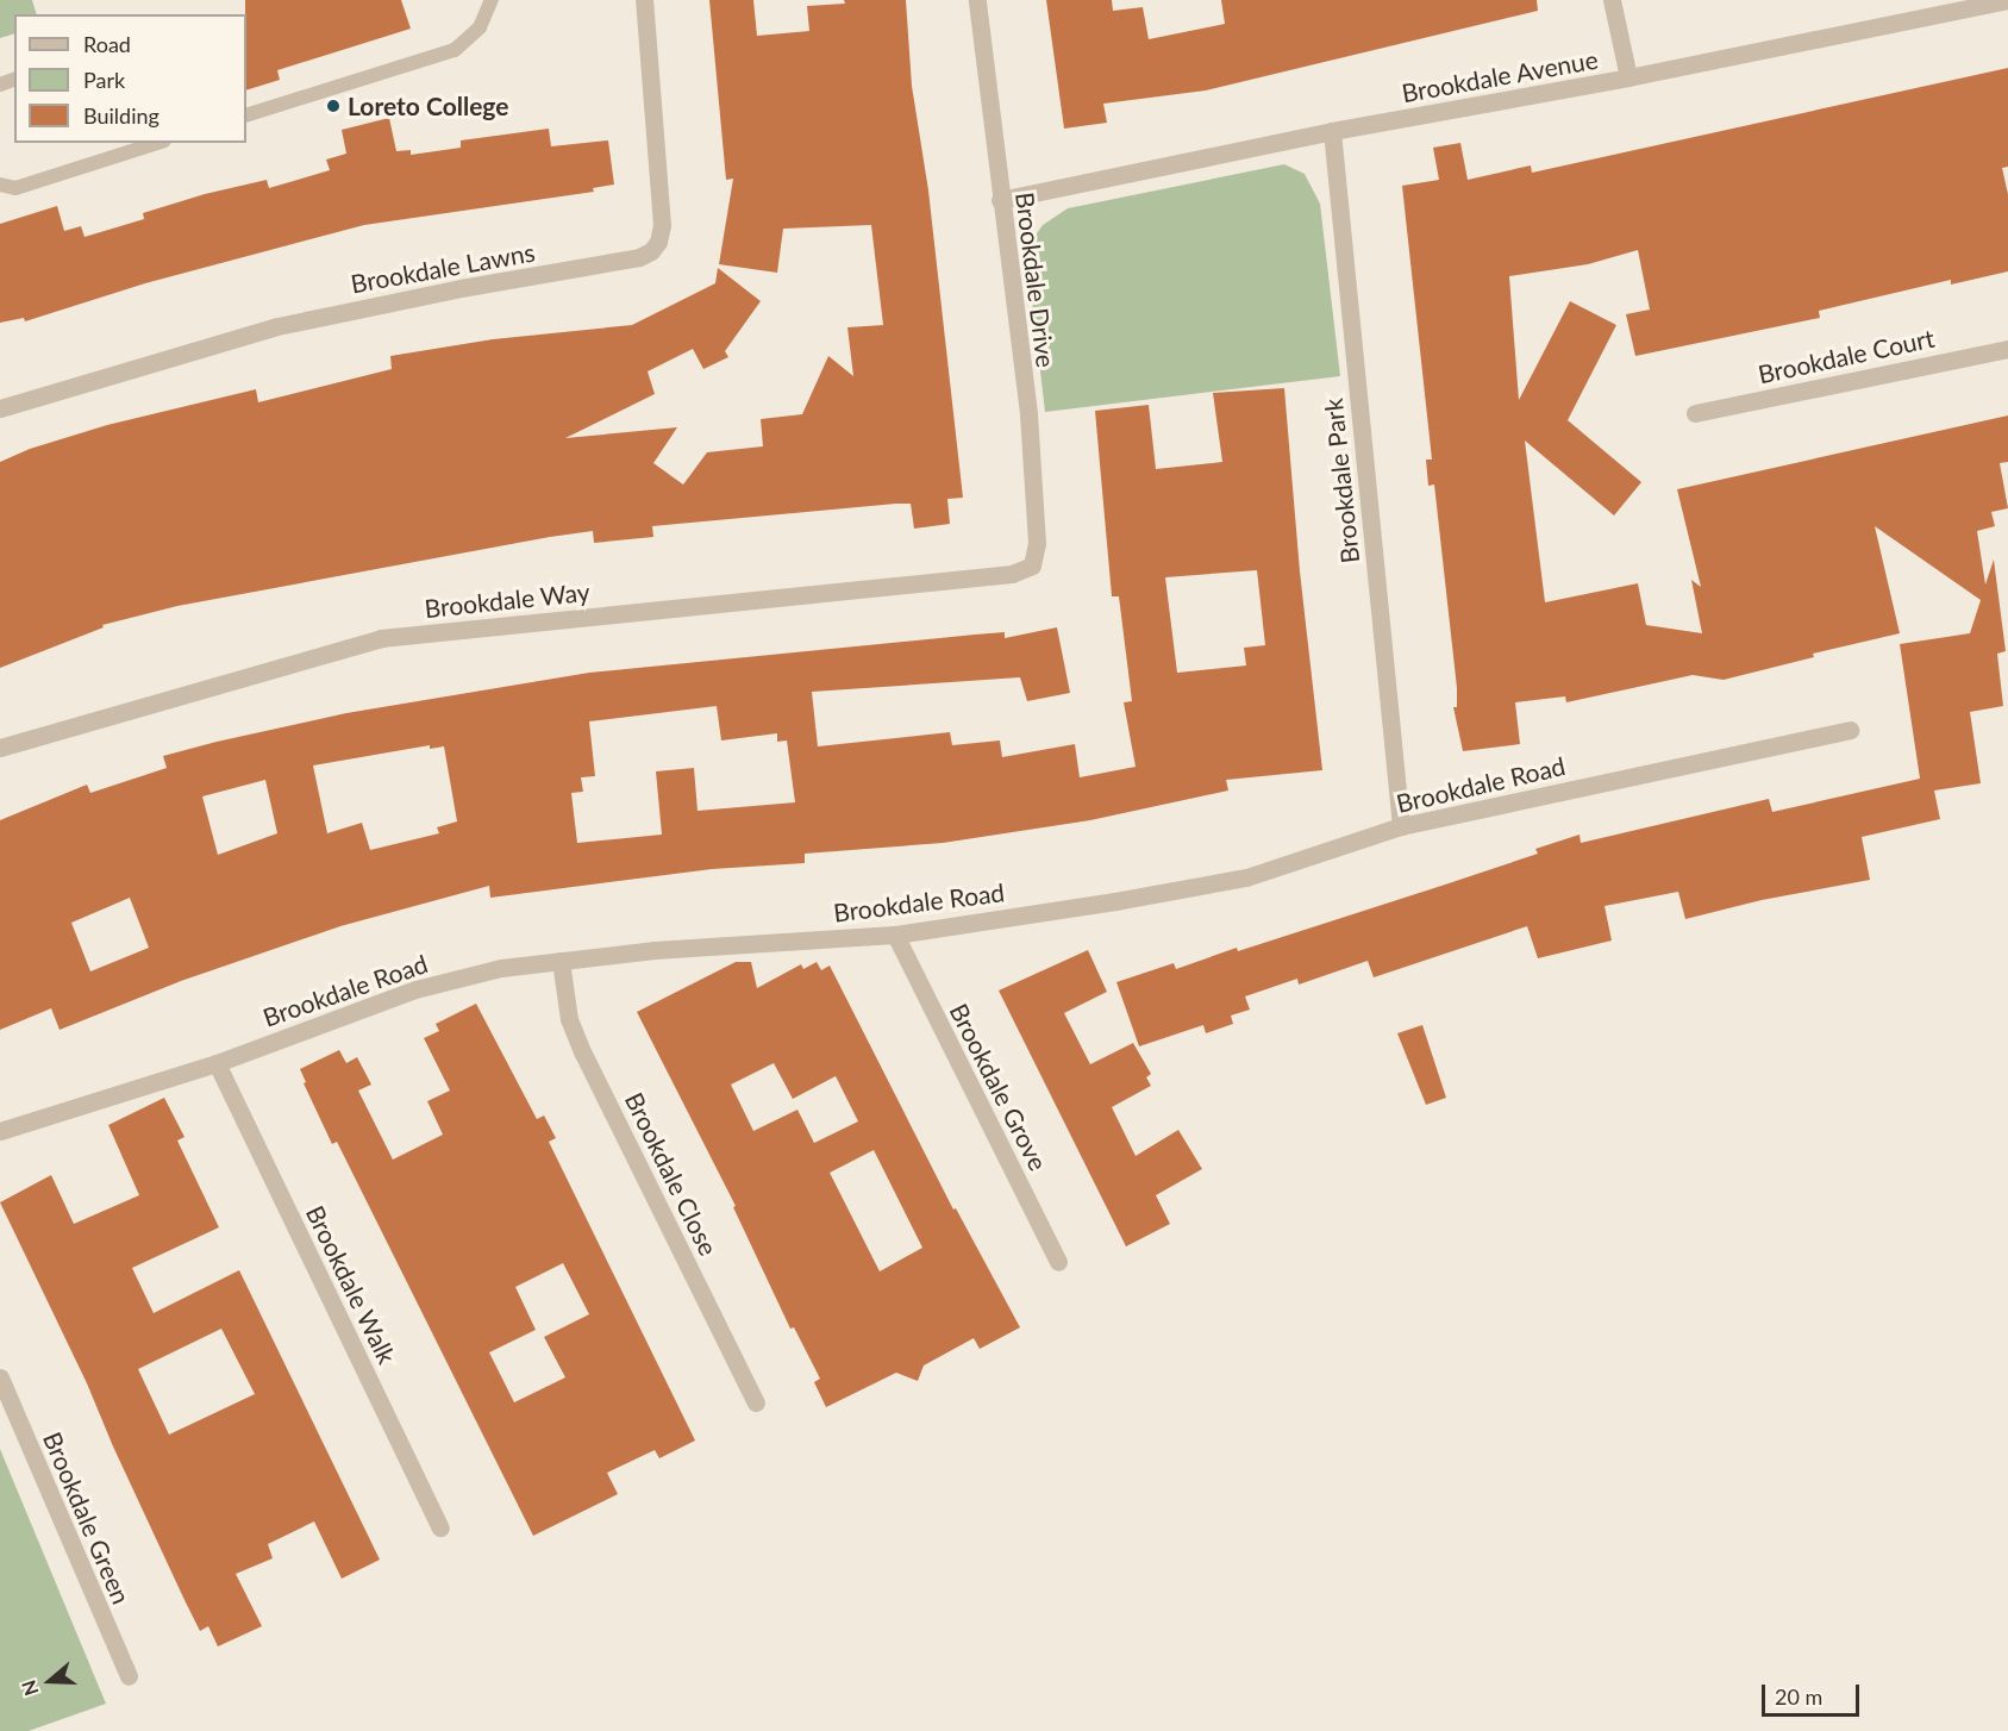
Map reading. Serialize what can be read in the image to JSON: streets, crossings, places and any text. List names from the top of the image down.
{
  "streets": {
    "street": [
      "Brookdale Avenue",
      "Brookdale Lawns",
      "Brookdale Drive",
      "Brookdale Court",
      "Brookdale Park",
      "Brookdale Way",
      "Brookdale Road",
      "Brookdale Grove",
      "Brookdale Close",
      "Brookdale Walk",
      "Brookdale Green"
    ]
  },
  "crossings": [
    ["Brookdale Avenue", "Brookdale Drive"],
    ["Brookdale Avenue", "Brookdale Park"],
    ["Brookdale Drive", "Brookdale Way"],
    ["Brookdale Park", "Brookdale Road"],
    ["Brookdale Road", "Brookdale Grove"],
    ["Brookdale Road", "Brookdale Close"],
    ["Brookdale Road", "Brookdale Walk"]
  ],
  "places": ["Loreto College"],
  "legend": ["Road", "Park", "Building"],
  "scale_bar": "20 m",
  "north": "left"
}
